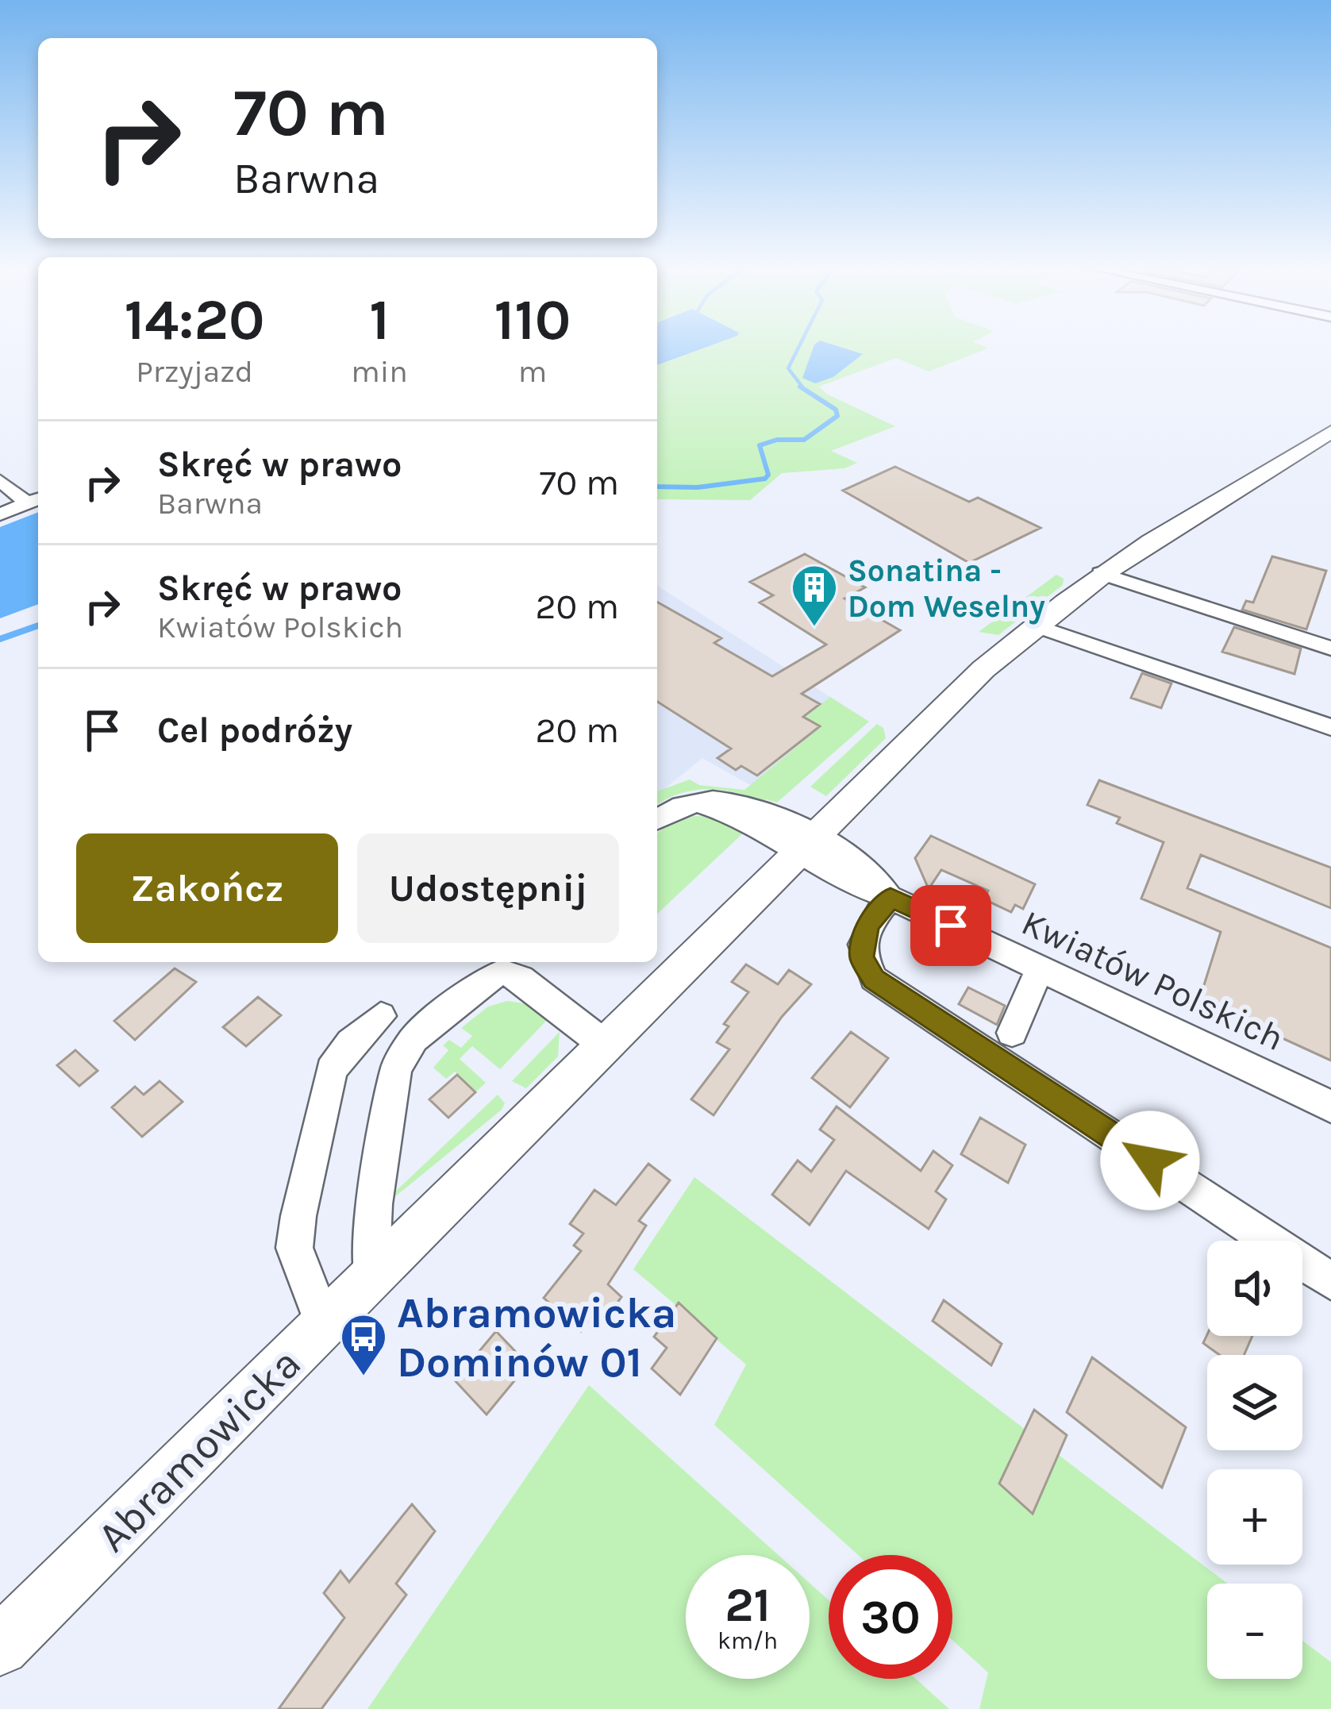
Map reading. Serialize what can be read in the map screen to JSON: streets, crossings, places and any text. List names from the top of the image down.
{
  "streets": {
    "main road": ["Abramowicka"],
    "street": ["Kwiatów Polskich"]
  },
  "crossings": [
    ["Kwiatów Polskich", "Abramowicka"]
  ],
  "places": {
    "building": ["Sonatina - Dom Weselny"],
    "bus stop": ["Abramowicka Dominów 01"]
  },
  "page": {
    "turn": ["70 m", "Barwna"],
    "eta": [
      "14:20",
      "Przyjazd",
      "1",
      "min",
      "110",
      "m"
    ],
    "list": [
      {
        "name": "Skręć w prawo",
        "note": "Barwna",
        "value": "70 m"
      },
      {
        "name": "Skręć w prawo",
        "note": "Kwiatów Polskich",
        "value": "20 m"
      },
      {
        "name": "Cel podróży",
        "value": "20 m"
      }
    ],
    "buttons": ["Zakończ", "Udostępnij"],
    "map_buttons": ["+", "−"],
    "speed": "21 km/h",
    "limit": "30"
  }
}
